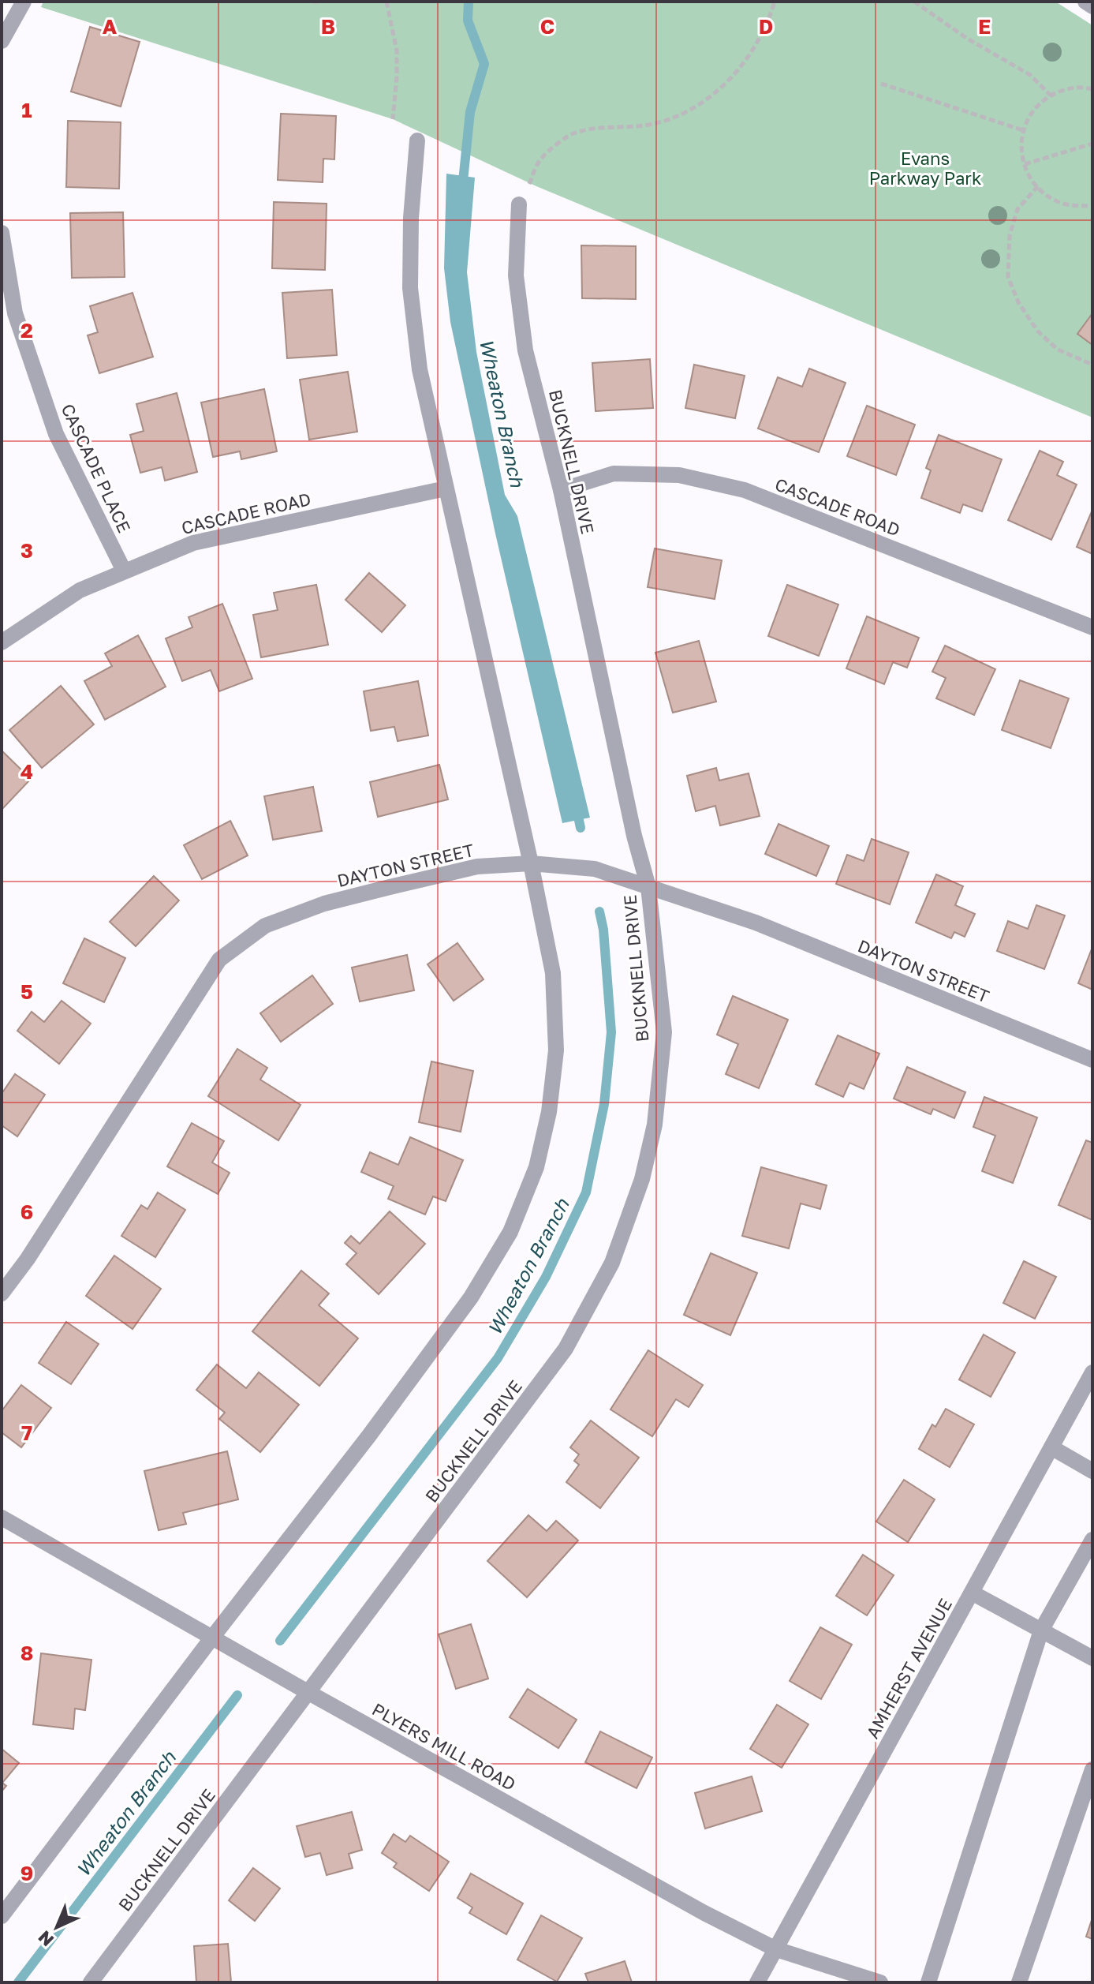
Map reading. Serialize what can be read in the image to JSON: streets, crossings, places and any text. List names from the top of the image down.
{
  "streets": {
    "street": [
      "BUCKNELL DRIVE",
      "CASCADE PLACE",
      "CASCADE ROAD",
      "DAYTON STREET",
      "AMHERST AVENUE",
      "PLYERS MILL ROAD"
    ]
  },
  "crossings": [
    ["BUCKNELL DRIVE", "CASCADE ROAD"],
    ["BUCKNELL DRIVE", "DAYTON STREET"],
    ["BUCKNELL DRIVE", "PLYERS MILL ROAD"],
    ["CASCADE PLACE", "CASCADE ROAD"],
    ["AMHERST AVENUE", "PLYERS MILL ROAD"]
  ],
  "water": ["Wheaton Branch"],
  "parks": ["Evans Parkway Park"],
  "north": "bottom left",
  "grid": {
    "columns": [
      "A",
      "B",
      "C",
      "D",
      "E"
    ],
    "rows": [
      "1",
      "2",
      "3",
      "4",
      "5",
      "6",
      "7",
      "8",
      "9"
    ]
  }
}
